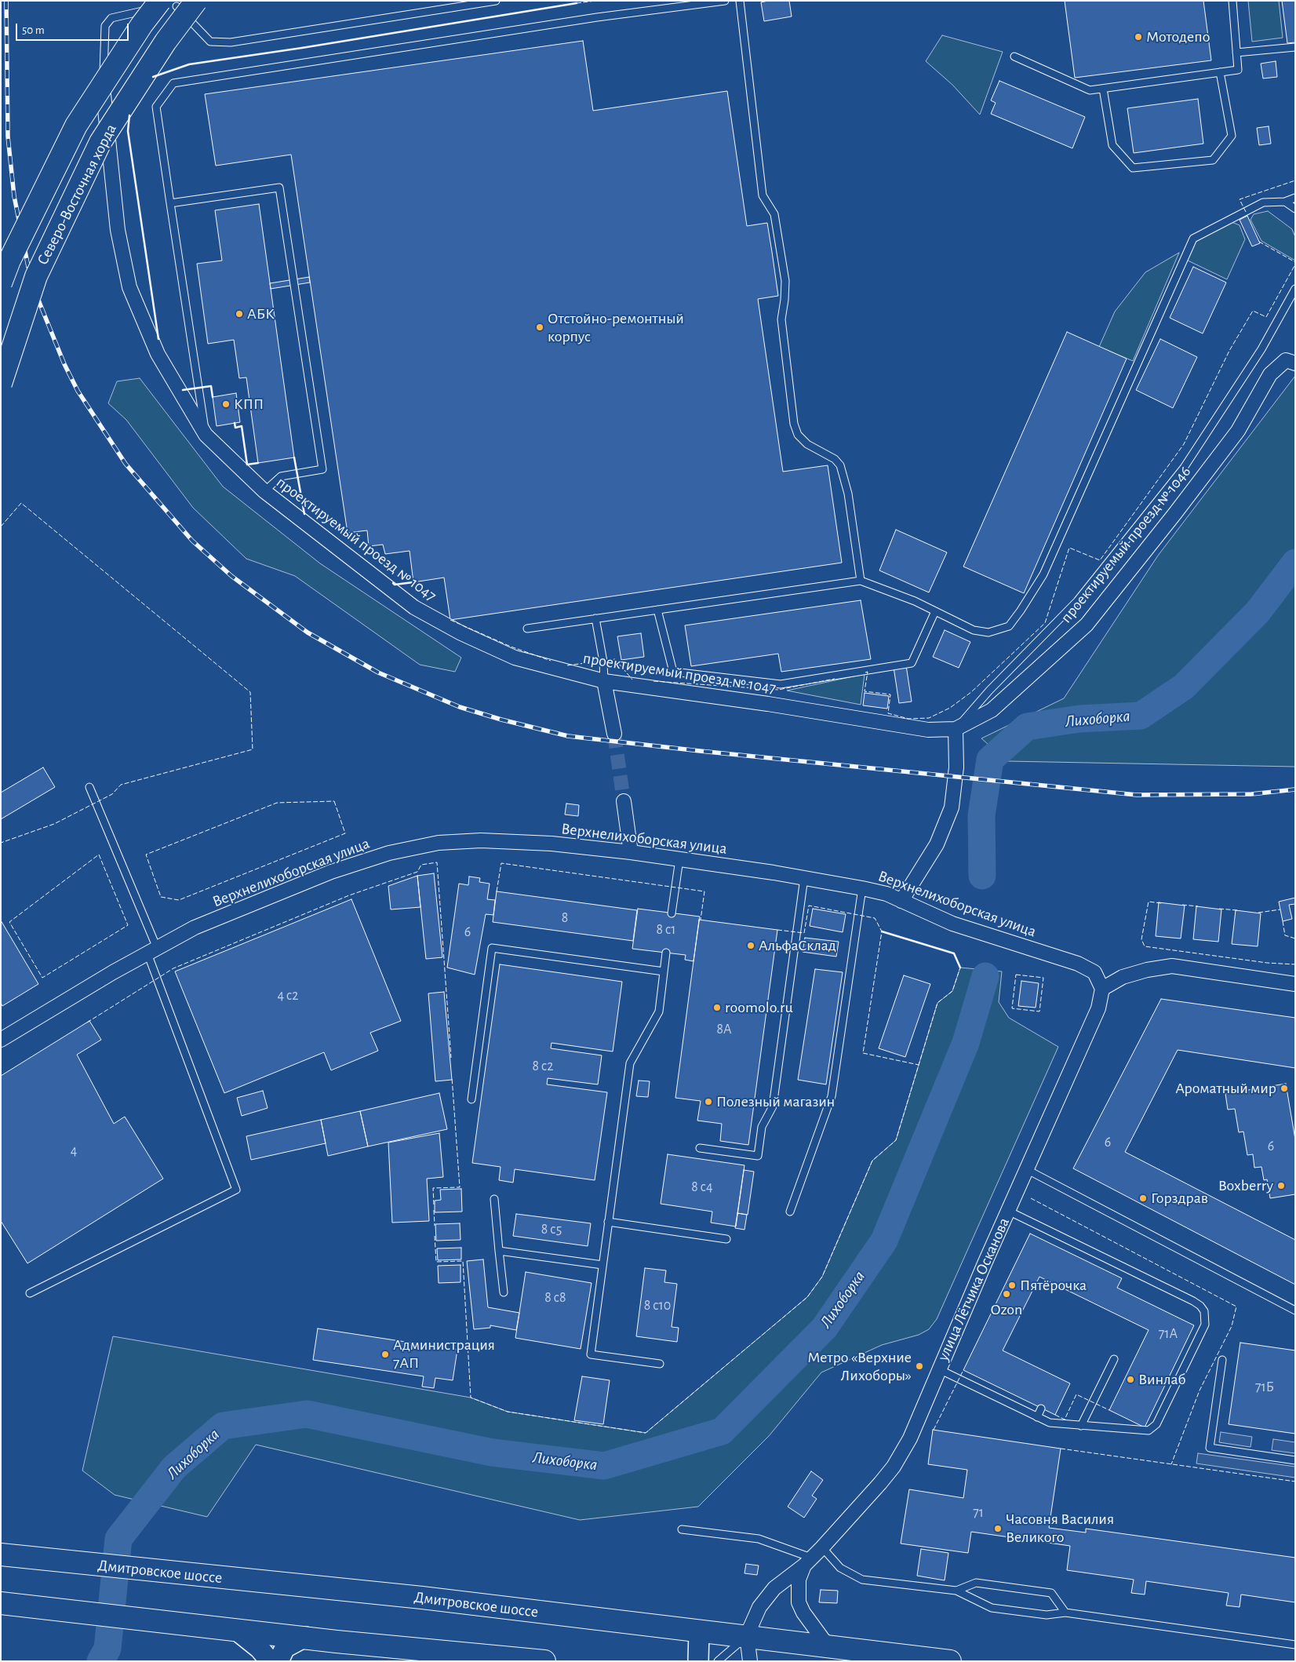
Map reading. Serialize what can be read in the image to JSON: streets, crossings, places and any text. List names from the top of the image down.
{
  "streets": {
    "main road": ["Северо-Восточная хорда", "Дмитровское шоссе"],
    "street": [
      "проектируемый проезд № 1047",
      "проектируемый проезд № 1046",
      "Верхнелихоборская улица",
      "улица Лётчика Осканова"
    ]
  },
  "crossings": [
    ["проектируемый проезд № 1047", "проектируемый проезд № 1046"],
    ["Верхнелихоборская улица", "улица Лётчика Осканова"],
    ["улица Лётчика Осканова", "Дмитровское шоссе"]
  ],
  "water": ["Лихоборка"],
  "places": [
    "Мотодепо",
    "АБК",
    "Отстойно-ремонтный корпус",
    "КПП",
    "АльфаСклад",
    "roomolo.ru",
    "Ароматный мир",
    "Полезный магазин",
    "Boxberry",
    "Горздрав",
    "Пятёрочка",
    "Ozon",
    "Администрация 7АП",
    "Метро «Верхние Лихоборы»",
    "Винлаб",
    "Часовня Василия Великого"
  ],
  "house_numbers": [
    "8",
    "8 с1",
    "6",
    "4 с2",
    "8А",
    "8 с2",
    "6",
    "6",
    "4",
    "8 с4",
    "8 с5",
    "8 с8",
    "8 с10",
    "71А",
    "71Б",
    "71"
  ],
  "scale_bar": "50 m"
}
